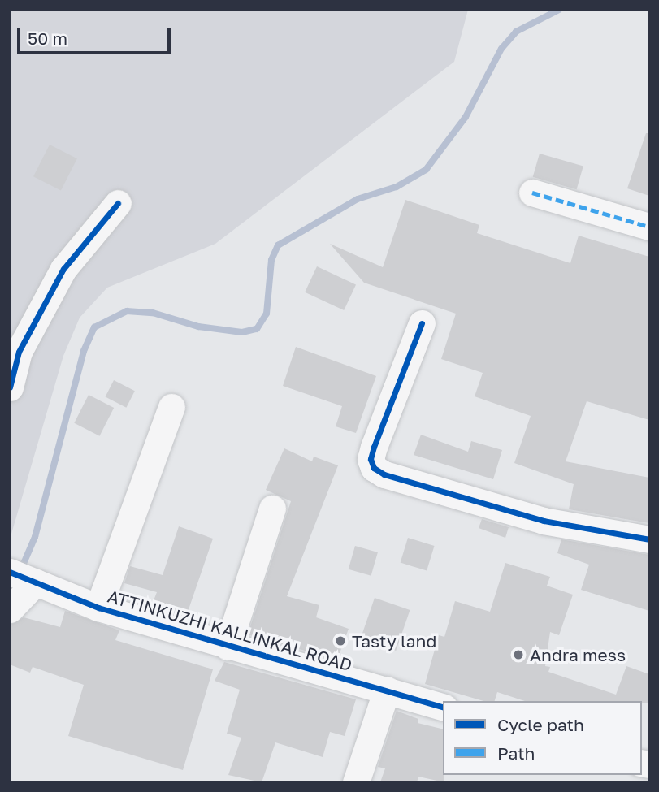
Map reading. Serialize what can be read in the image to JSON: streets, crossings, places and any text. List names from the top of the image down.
{
  "streets": {
    "street": ["ATTINKUZHI KALLINKAL ROAD"]
  },
  "places": ["Tasty land", "Andra mess"],
  "legend": ["Cycle path", "Path"],
  "scale_bar": "50 m"
}
